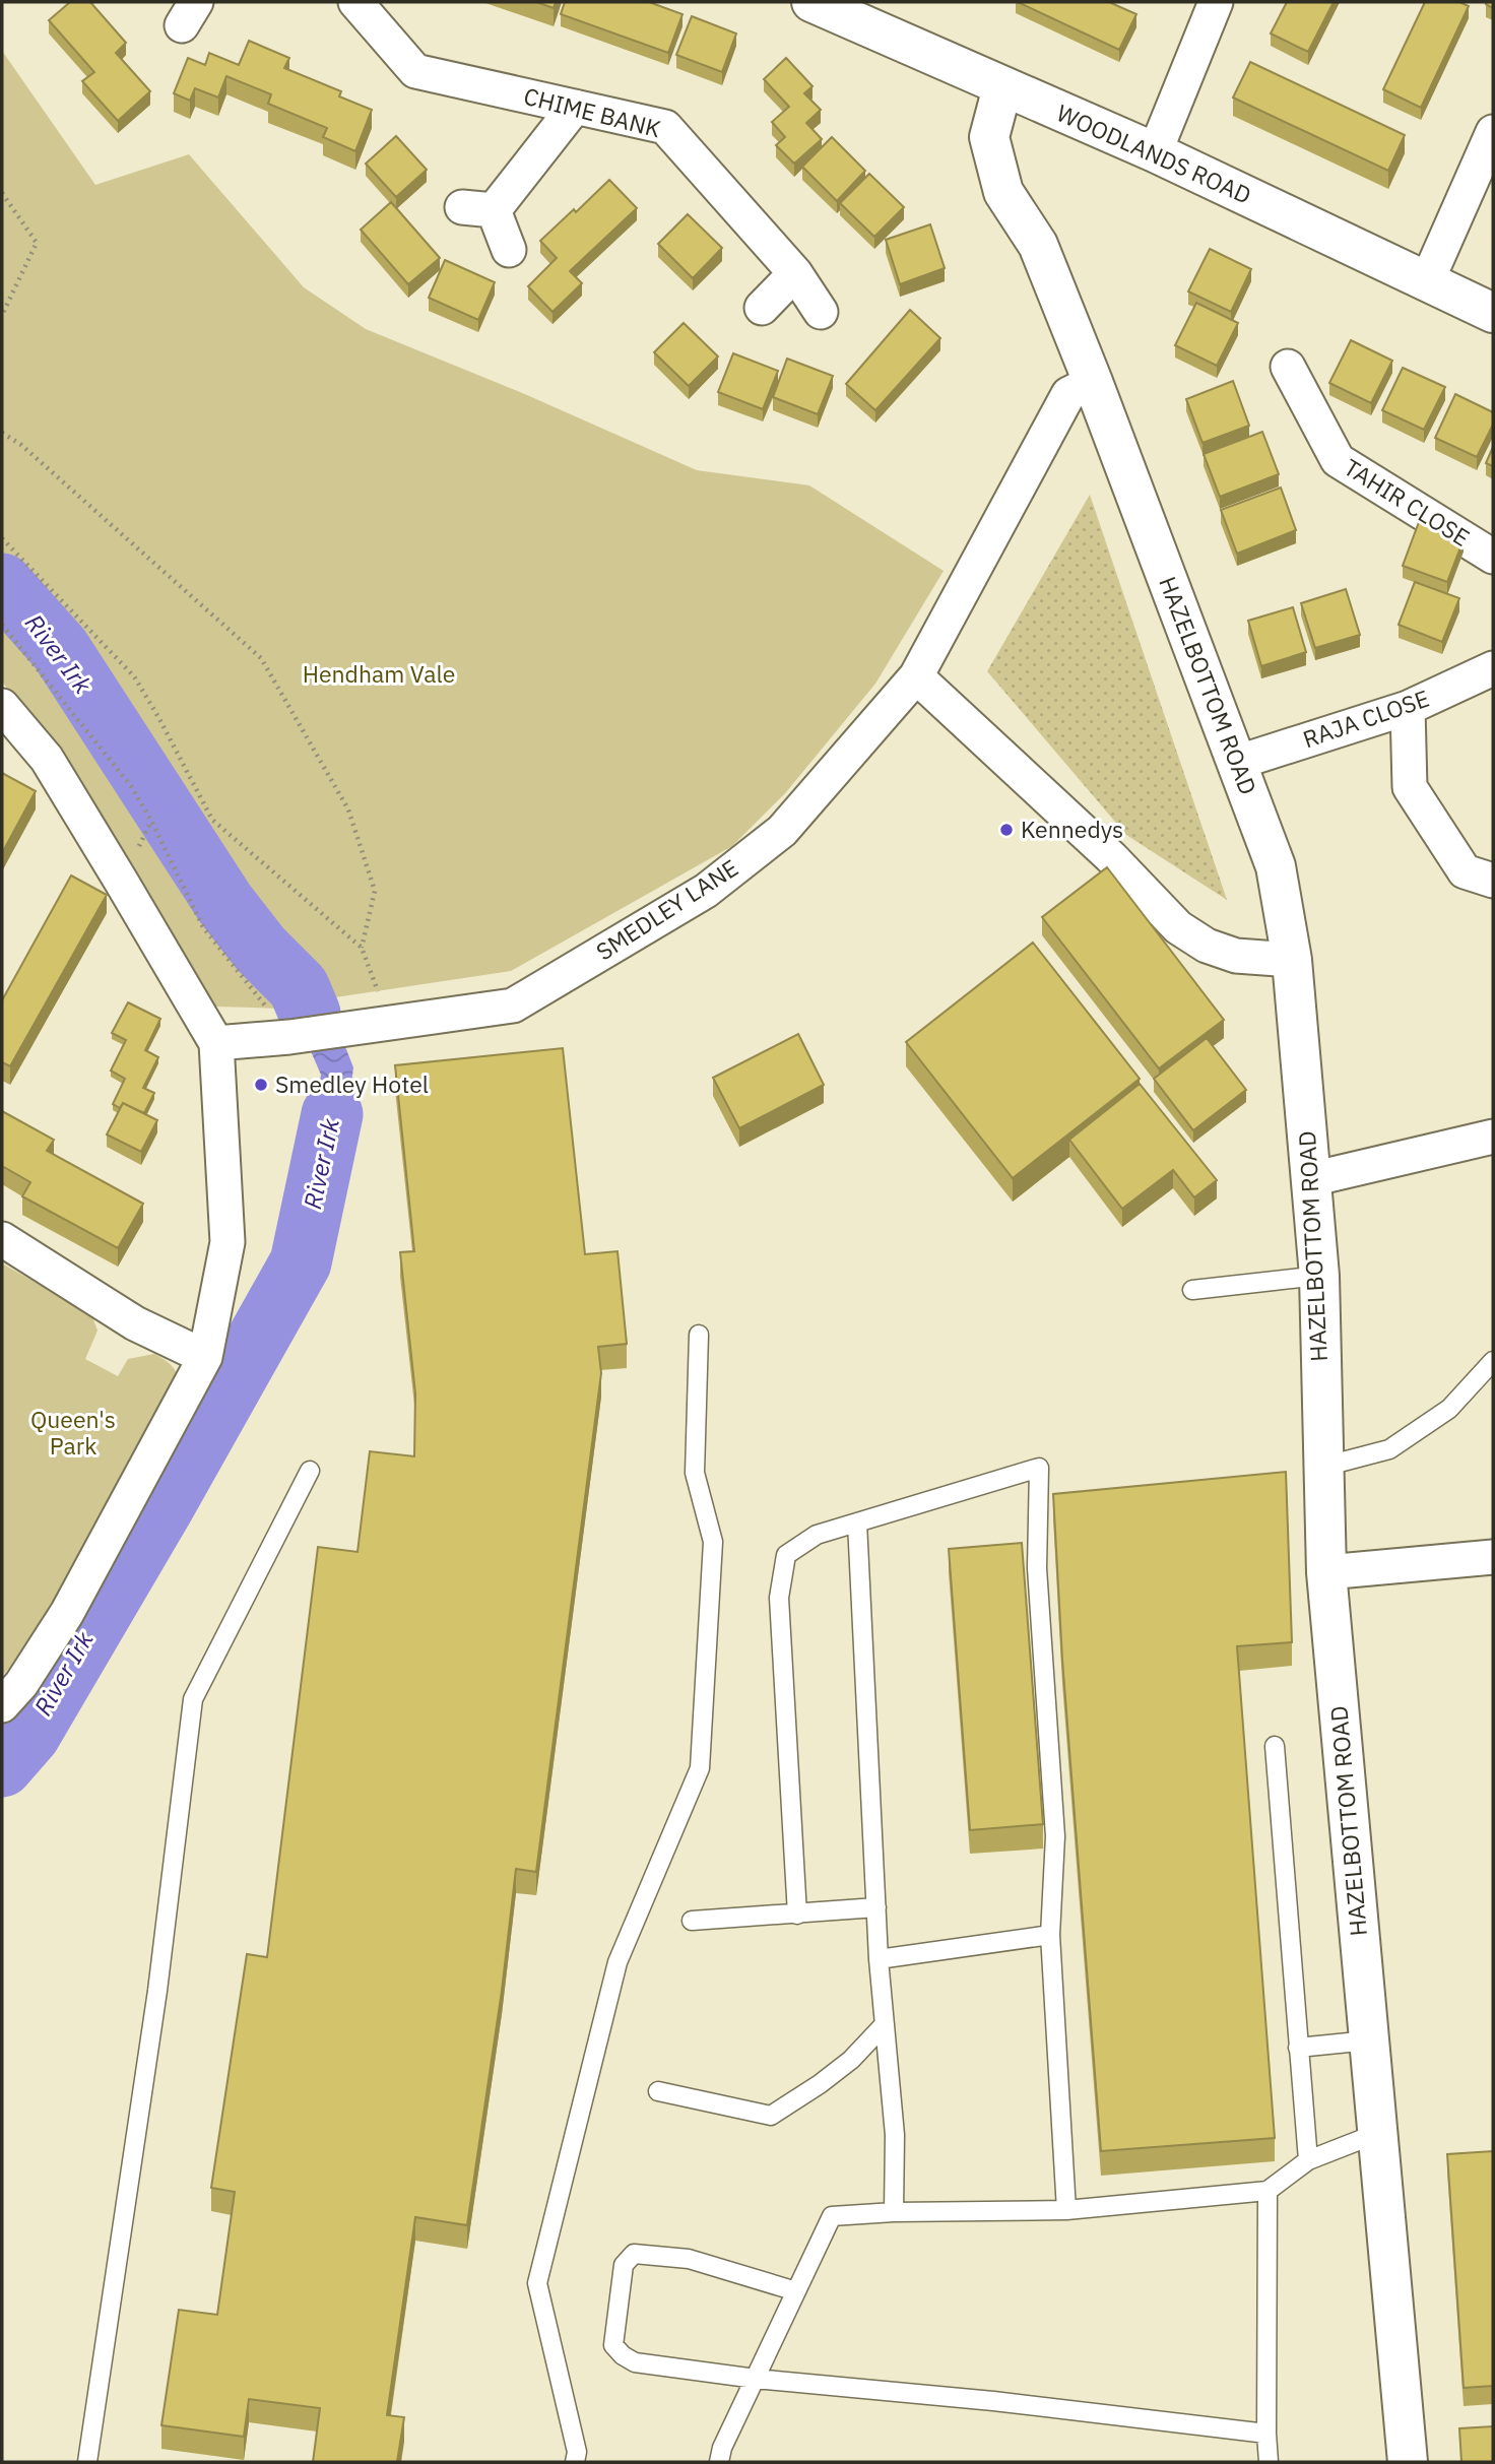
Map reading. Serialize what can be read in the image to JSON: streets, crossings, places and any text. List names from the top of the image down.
{
  "streets": {
    "street": [
      "CHIME BANK",
      "WOODLANDS ROAD",
      "TAHIR CLOSE",
      "HAZELBOTTOM ROAD",
      "RAJA CLOSE",
      "SMEDLEY LANE"
    ]
  },
  "crossings": [
    ["WOODLANDS ROAD", "HAZELBOTTOM ROAD"],
    ["HAZELBOTTOM ROAD", "RAJA CLOSE"],
    ["HAZELBOTTOM ROAD", "SMEDLEY LANE"]
  ],
  "water": ["River Irk"],
  "parks": ["Hendham Vale", "Queen's Park"],
  "places": ["Kennedys", "Smedley Hotel"]
}
